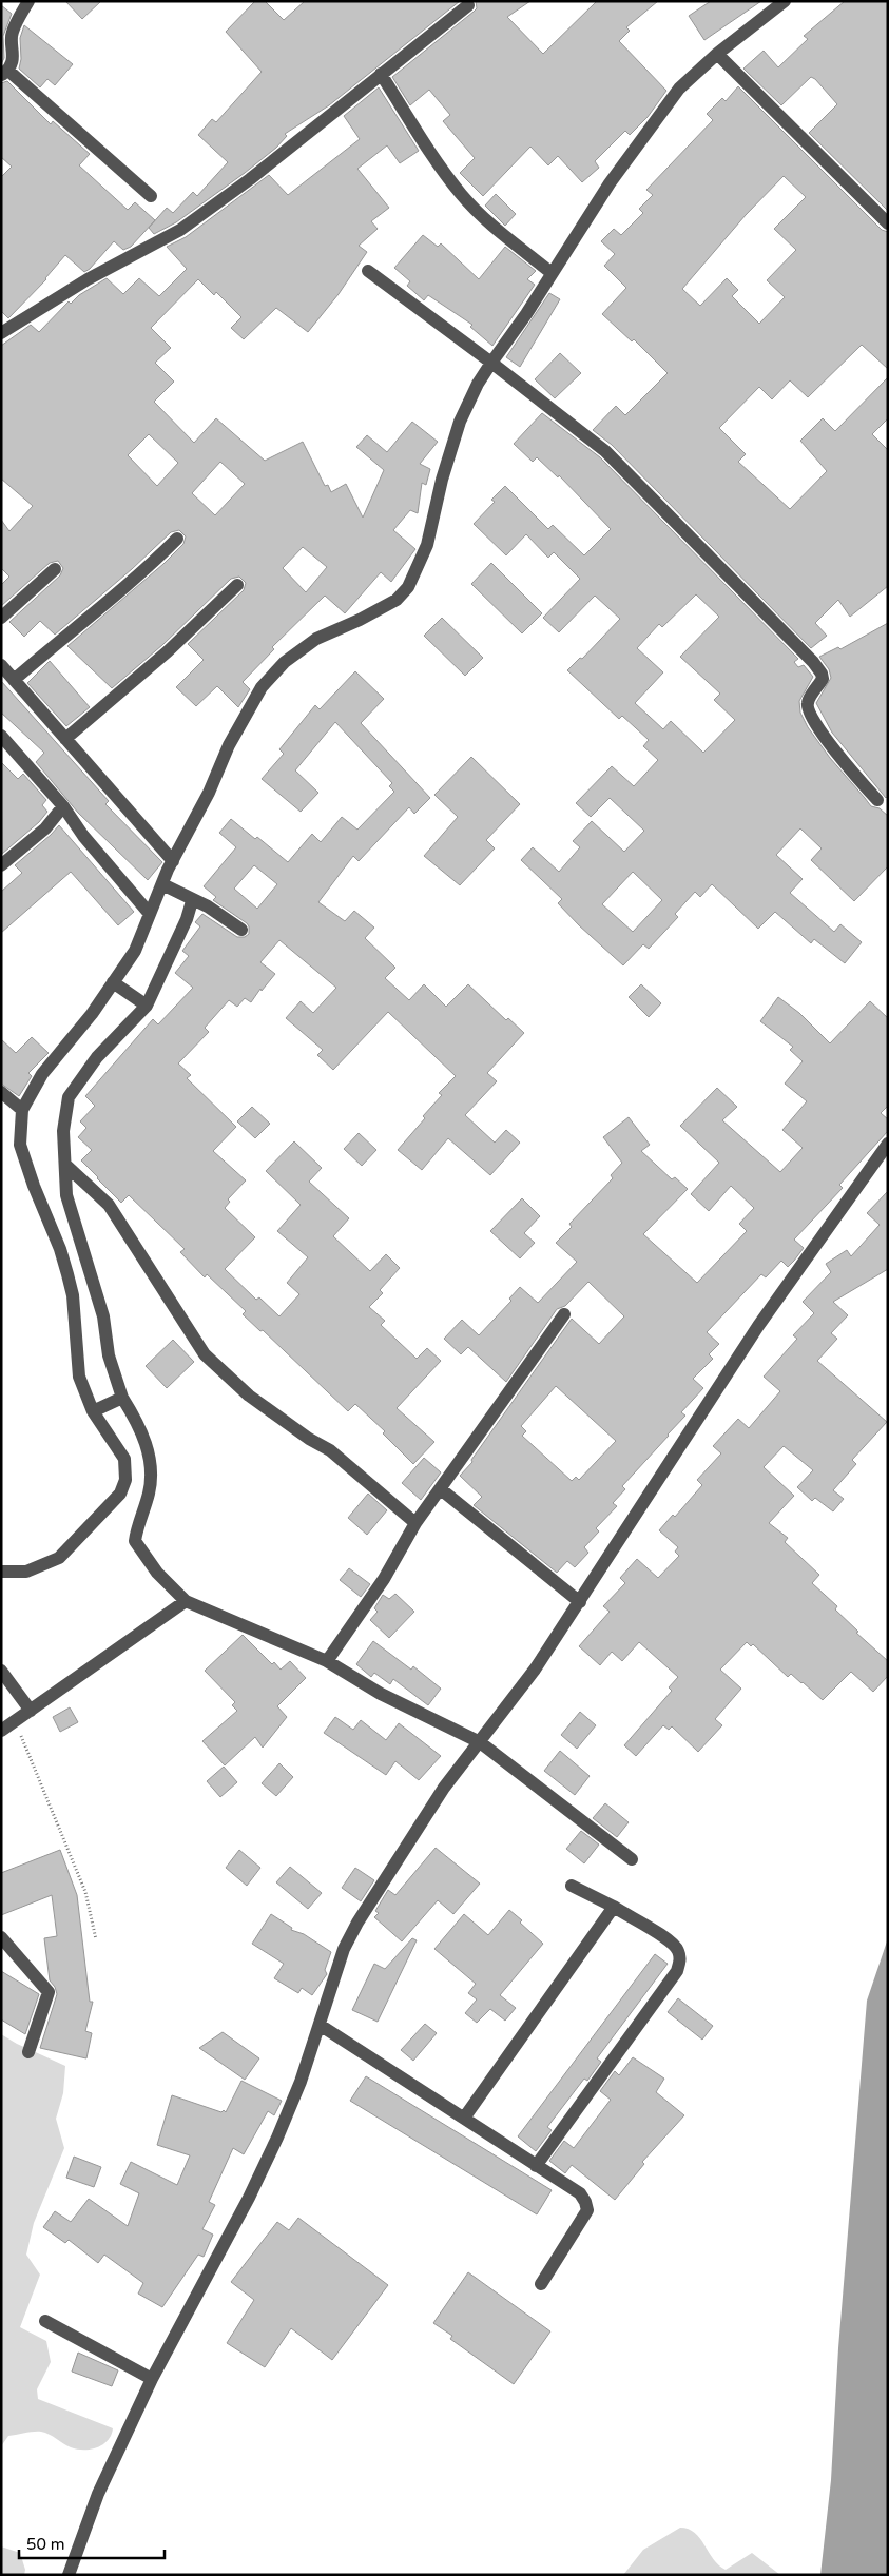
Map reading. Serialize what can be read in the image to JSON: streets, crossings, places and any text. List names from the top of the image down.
{
  "scale_bar": "50 m"
}
